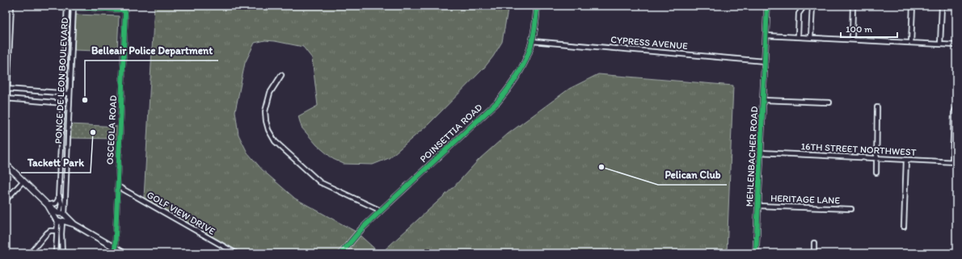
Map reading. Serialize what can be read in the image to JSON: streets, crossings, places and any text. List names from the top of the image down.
{
  "streets": {
    "street": [
      "CYPRESS AVENUE",
      "PONCE DE LEON BOULEVARD",
      "OSCEOLA ROAD",
      "POINSETTIA ROAD",
      "16TH STREET NORTHWEST",
      "MEHLENBACHER ROAD",
      "HERITAGE LANE",
      "GOLF VIEW DRIVE"
    ]
  },
  "crossings": [
    ["CYPRESS AVENUE", "POINSETTIA ROAD"],
    ["CYPRESS AVENUE", "MEHLENBACHER ROAD"],
    ["PONCE DE LEON BOULEVARD", "OSCEOLA ROAD"],
    ["OSCEOLA ROAD", "GOLF VIEW DRIVE"],
    ["16TH STREET NORTHWEST", "MEHLENBACHER ROAD"],
    ["MEHLENBACHER ROAD", "HERITAGE LANE"]
  ],
  "places": ["Belleair Police Department", "Tackett Park", "Pelican Club"],
  "scale_bar": "100 m"
}
